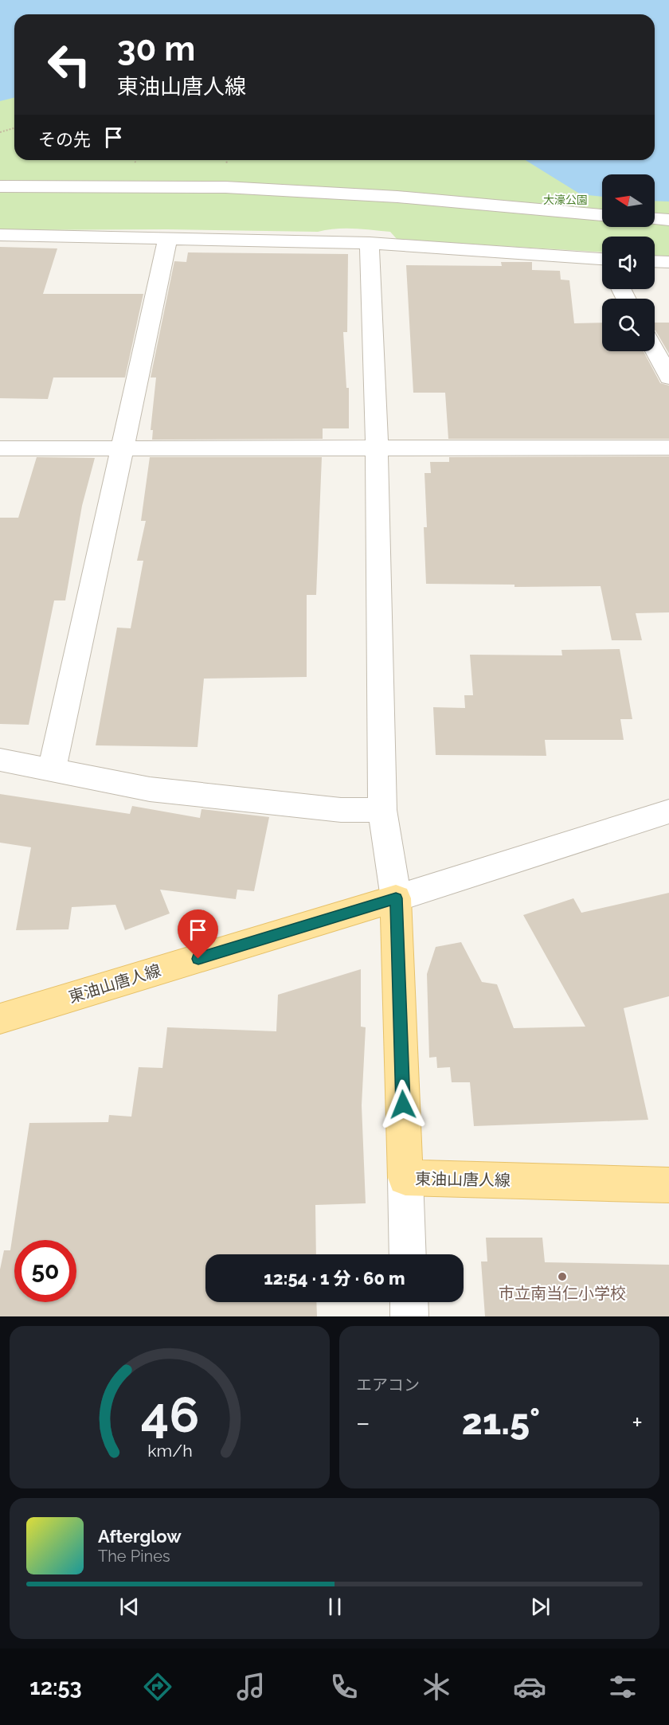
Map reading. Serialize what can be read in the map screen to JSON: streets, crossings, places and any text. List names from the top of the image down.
{
  "streets": {
    "main road": ["東油山唐人線"]
  },
  "parks": ["大濠公園"],
  "places": ["市立南当仁小学校"],
  "north": "left",
  "page": {
    "turn": ["30 m", "東油山唐人線"],
    "then": "その先",
    "limit": "50",
    "trip": "12:54 · 1 分 · 60 m",
    "tile": "エアコン",
    "heat": ["−", "21.5°", "+"],
    "song": ["Afterglow", "The Pines"],
    "tabs": "12:53",
    "gauge": ["46", "km/h"]
  }
}
